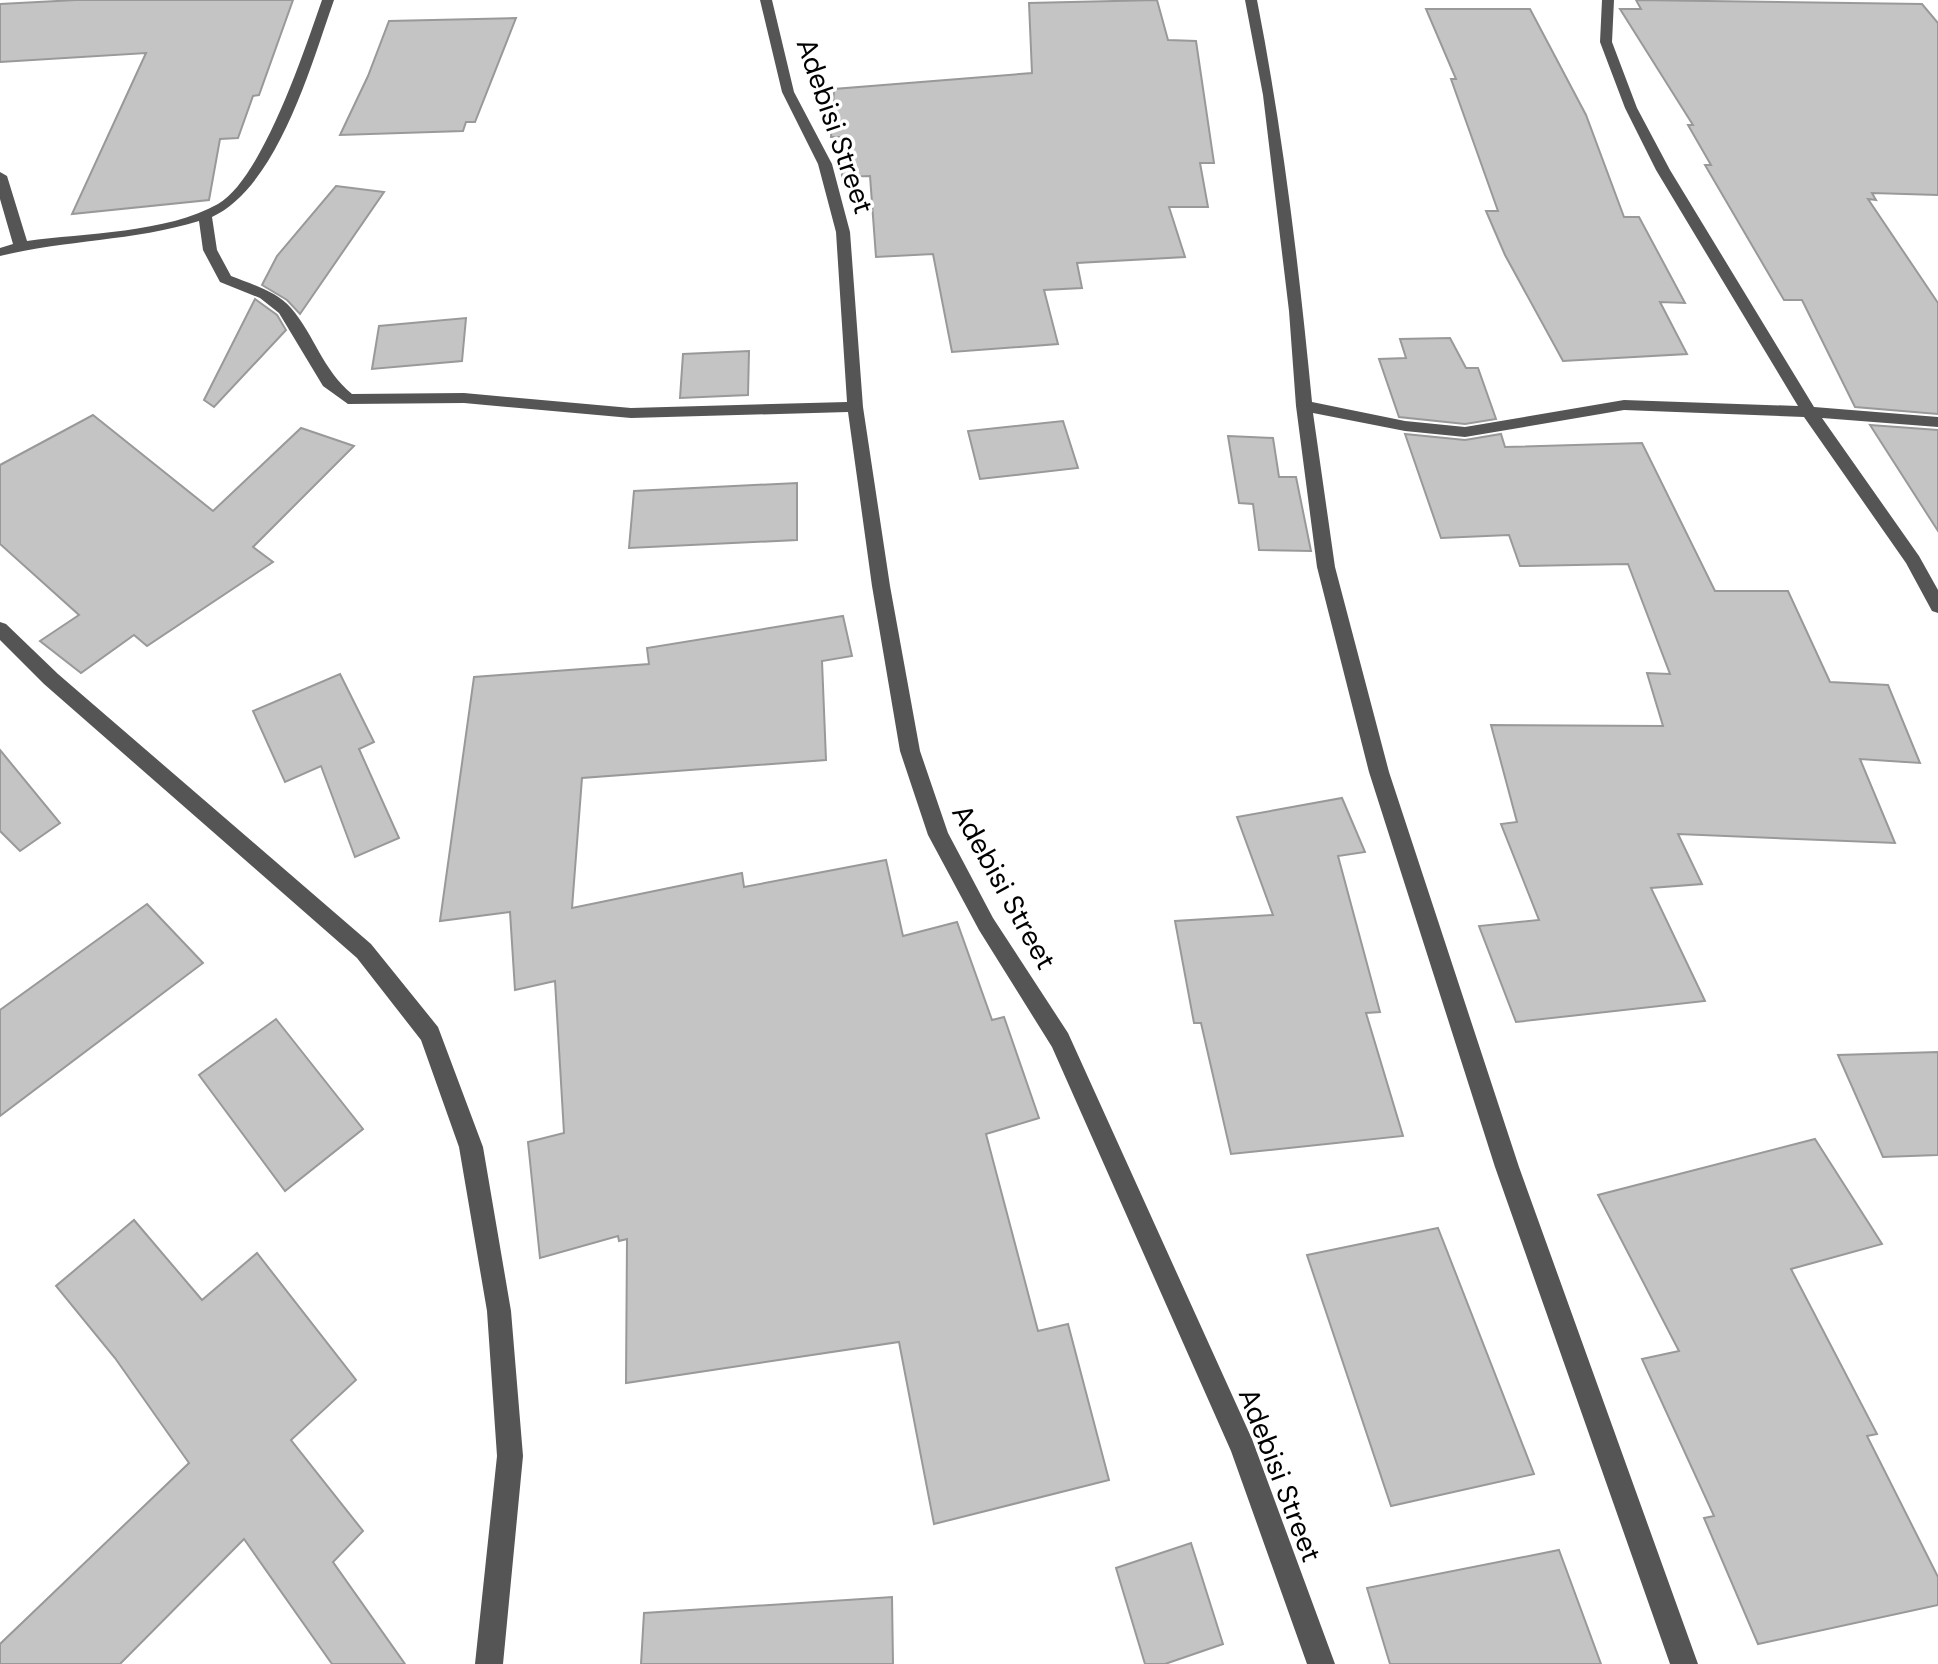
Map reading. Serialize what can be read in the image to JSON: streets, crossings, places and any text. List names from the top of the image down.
{
  "streets": {
    "street": ["Adebisi Street"]
  }
}
